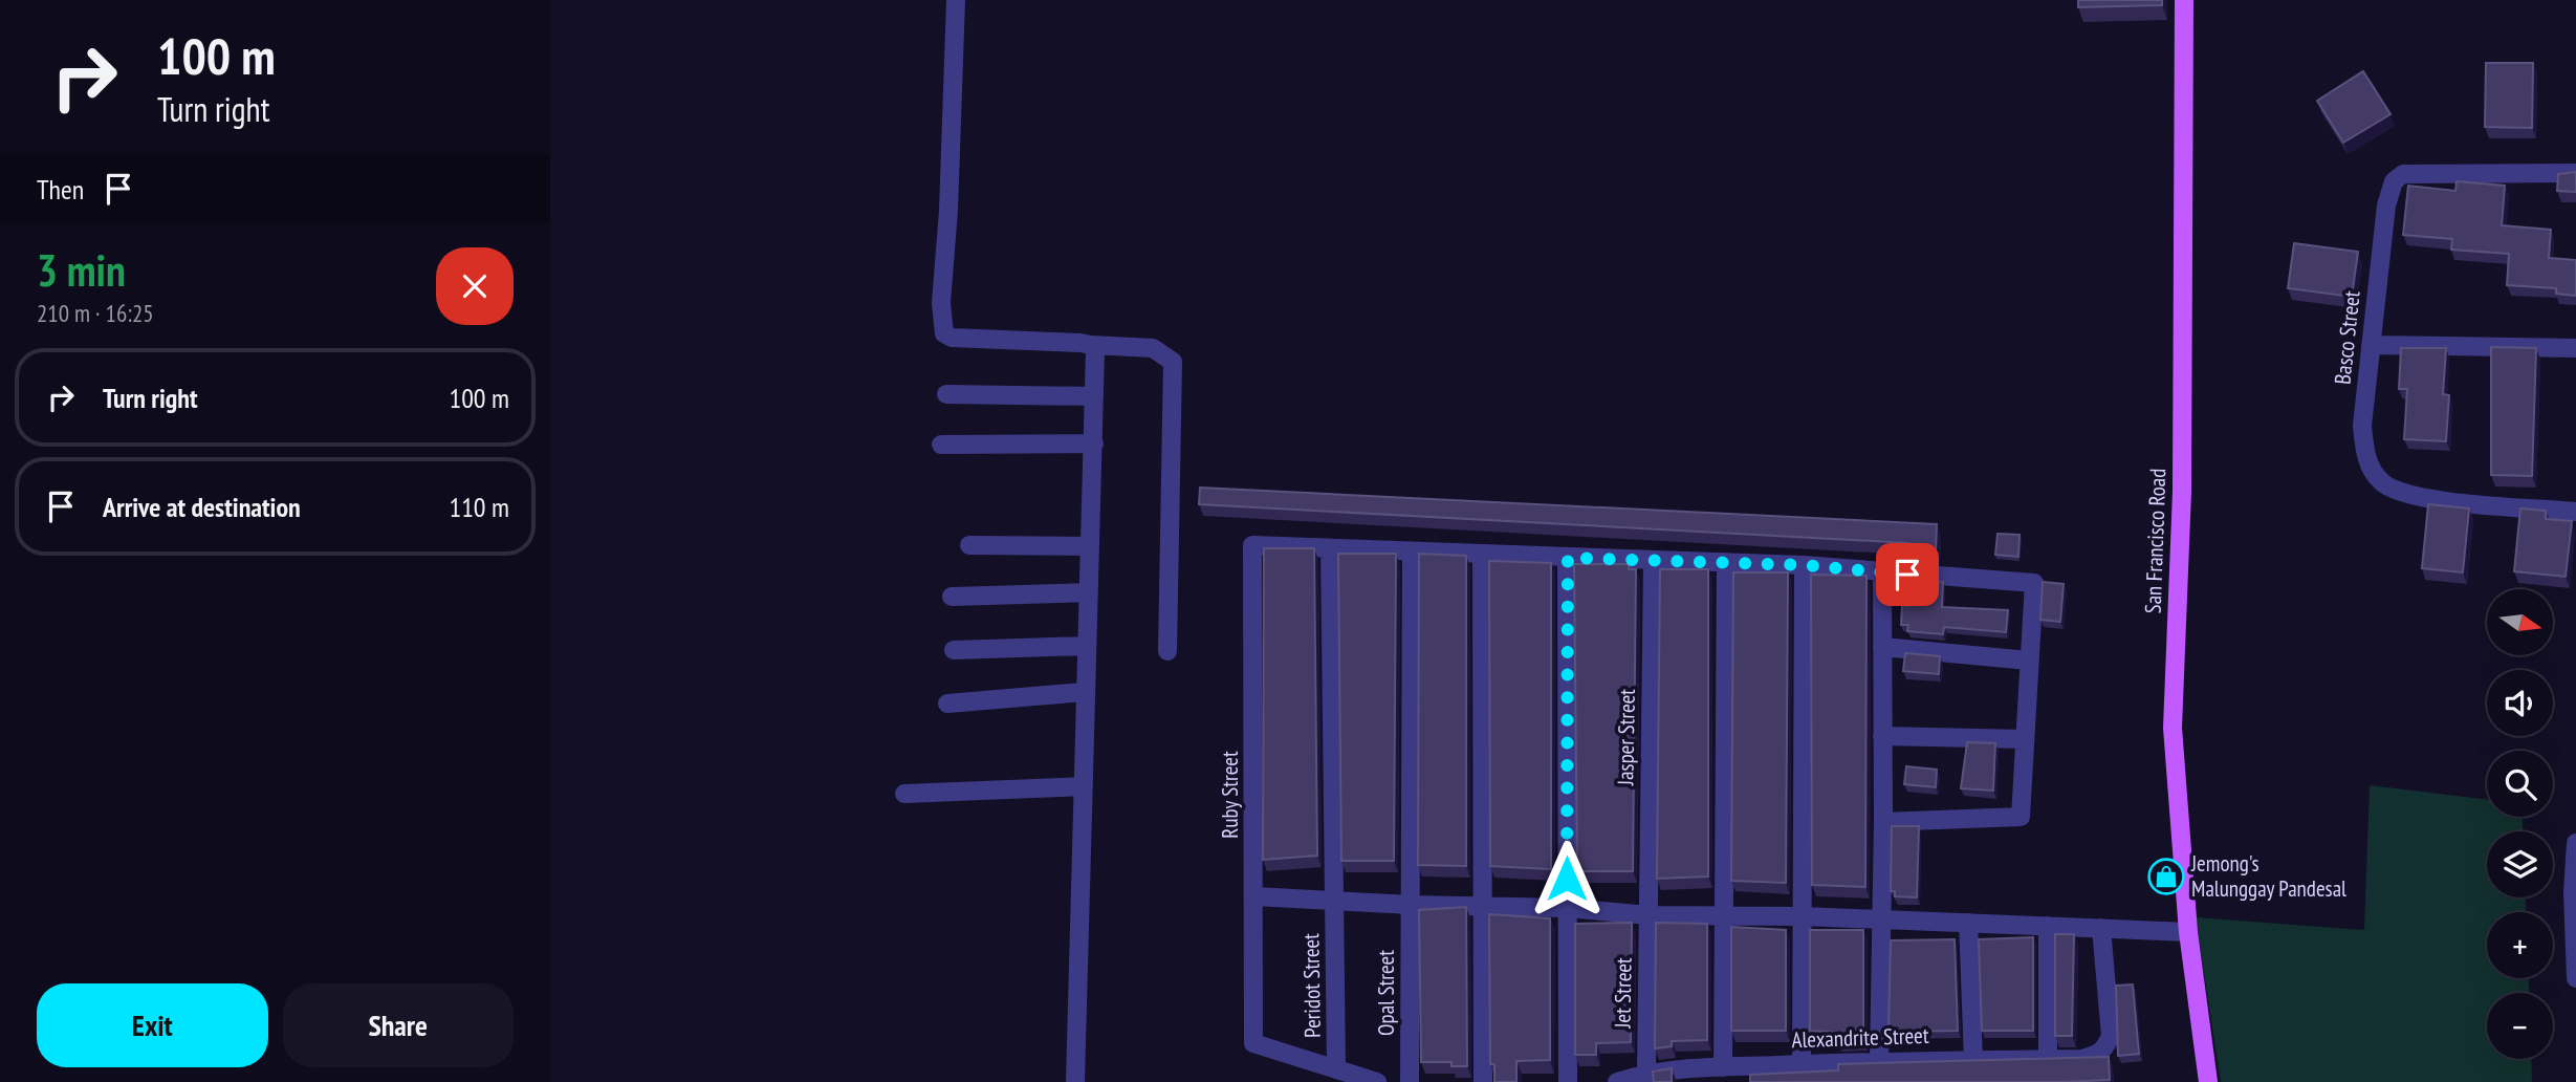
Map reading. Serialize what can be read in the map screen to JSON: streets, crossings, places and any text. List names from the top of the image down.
{
  "streets": {
    "main road": ["San Francisco Road"],
    "street": [
      "Basco Street",
      "Jasper Street",
      "Ruby Street",
      "Peridot Street",
      "Opal Street",
      "Jet Street",
      "Alexandrite Street"
    ]
  },
  "crossings": [
    ["Jasper Street", "Jet Street"],
    ["Ruby Street", "Peridot Street"],
    ["Jet Street", "Alexandrite Street"]
  ],
  "places": {
    "shop": ["Jemong's Malunggay Pandesal"]
  },
  "north": "right",
  "page": {
    "turn": ["100 m", "Turn right"],
    "then": "Then",
    "heading": ["3 min", "210 m · 16:25"],
    "list": [
      {
        "name": "Turn right",
        "value": "100 m"
      },
      {
        "name": "Arrive at destination",
        "value": "110 m"
      }
    ],
    "map_buttons": ["+", "−"],
    "buttons": ["Exit", "Share"]
  }
}
